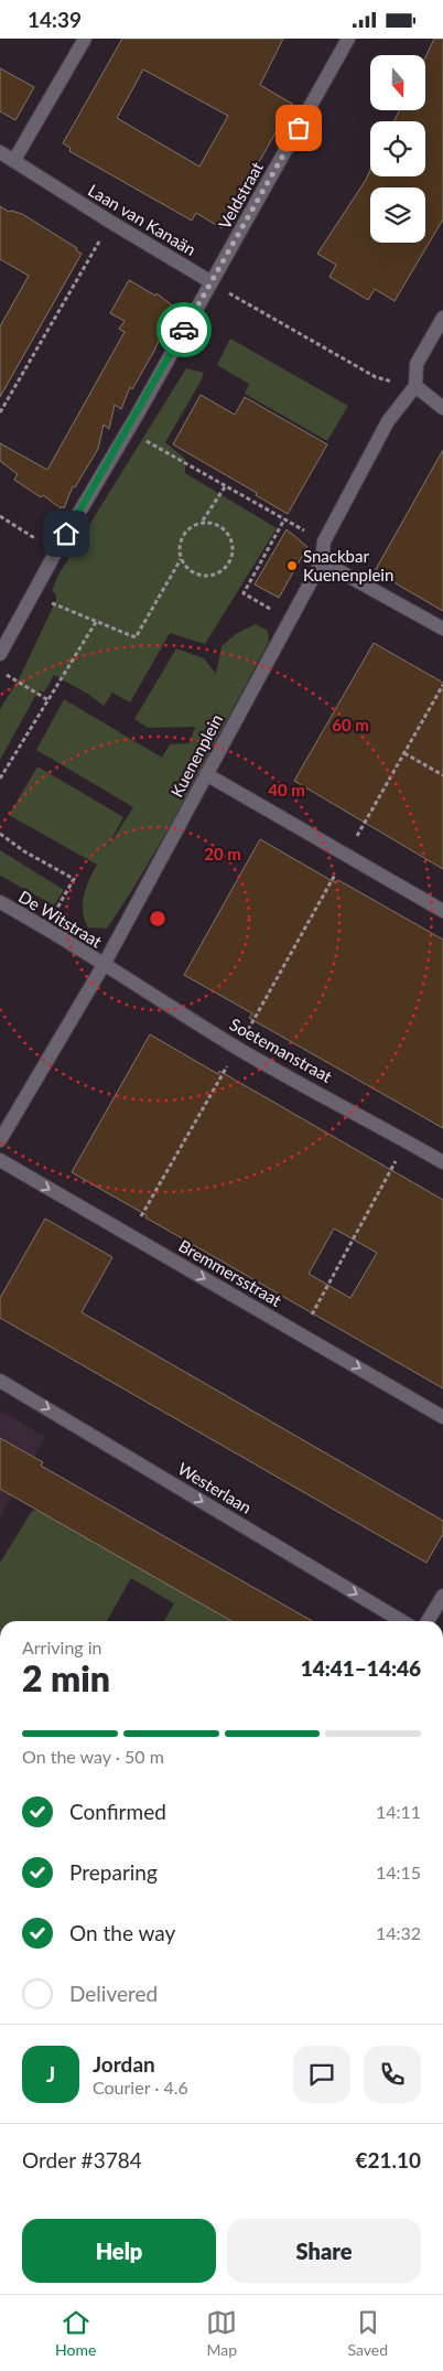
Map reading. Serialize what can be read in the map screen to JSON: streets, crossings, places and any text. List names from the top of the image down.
{
  "streets": {
    "street": [
      "Veldstraat",
      "Laan van Kanaän",
      "Kuenenplein",
      "De Witstraat",
      "Soetemanstraat",
      "Bremmersstraat",
      "Westerlaan"
    ]
  },
  "crossings": [
    ["Veldstraat", "Laan van Kanaän"],
    ["Kuenenplein", "De Witstraat"],
    ["Kuenenplein", "Soetemanstraat"],
    ["De Witstraat", "Soetemanstraat"]
  ],
  "one_way": ["Bremmersstraat", "Westerlaan"],
  "places": ["Snackbar Kuenenplein"],
  "north": "bottom",
  "page": {
    "status": "14:39",
    "heading": ["2 min", "Arriving in", "14:41–14:46"],
    "panel": [
      "Jordan",
      "Courier · 4.6",
      "Order #3784",
      "€21.10"
    ],
    "bar": "On the way · 50 m",
    "list": [
      ["Confirmed", "14:11"],
      ["Preparing", "14:15"],
      ["On the way", "14:32"],
      "Delivered"
    ],
    "round": "J",
    "buttons": ["Help", "Share"],
    "tabs": ["Home", "Map", "Saved"]
  },
  "rings": ["60 m", "40 m", "20 m"]
}
